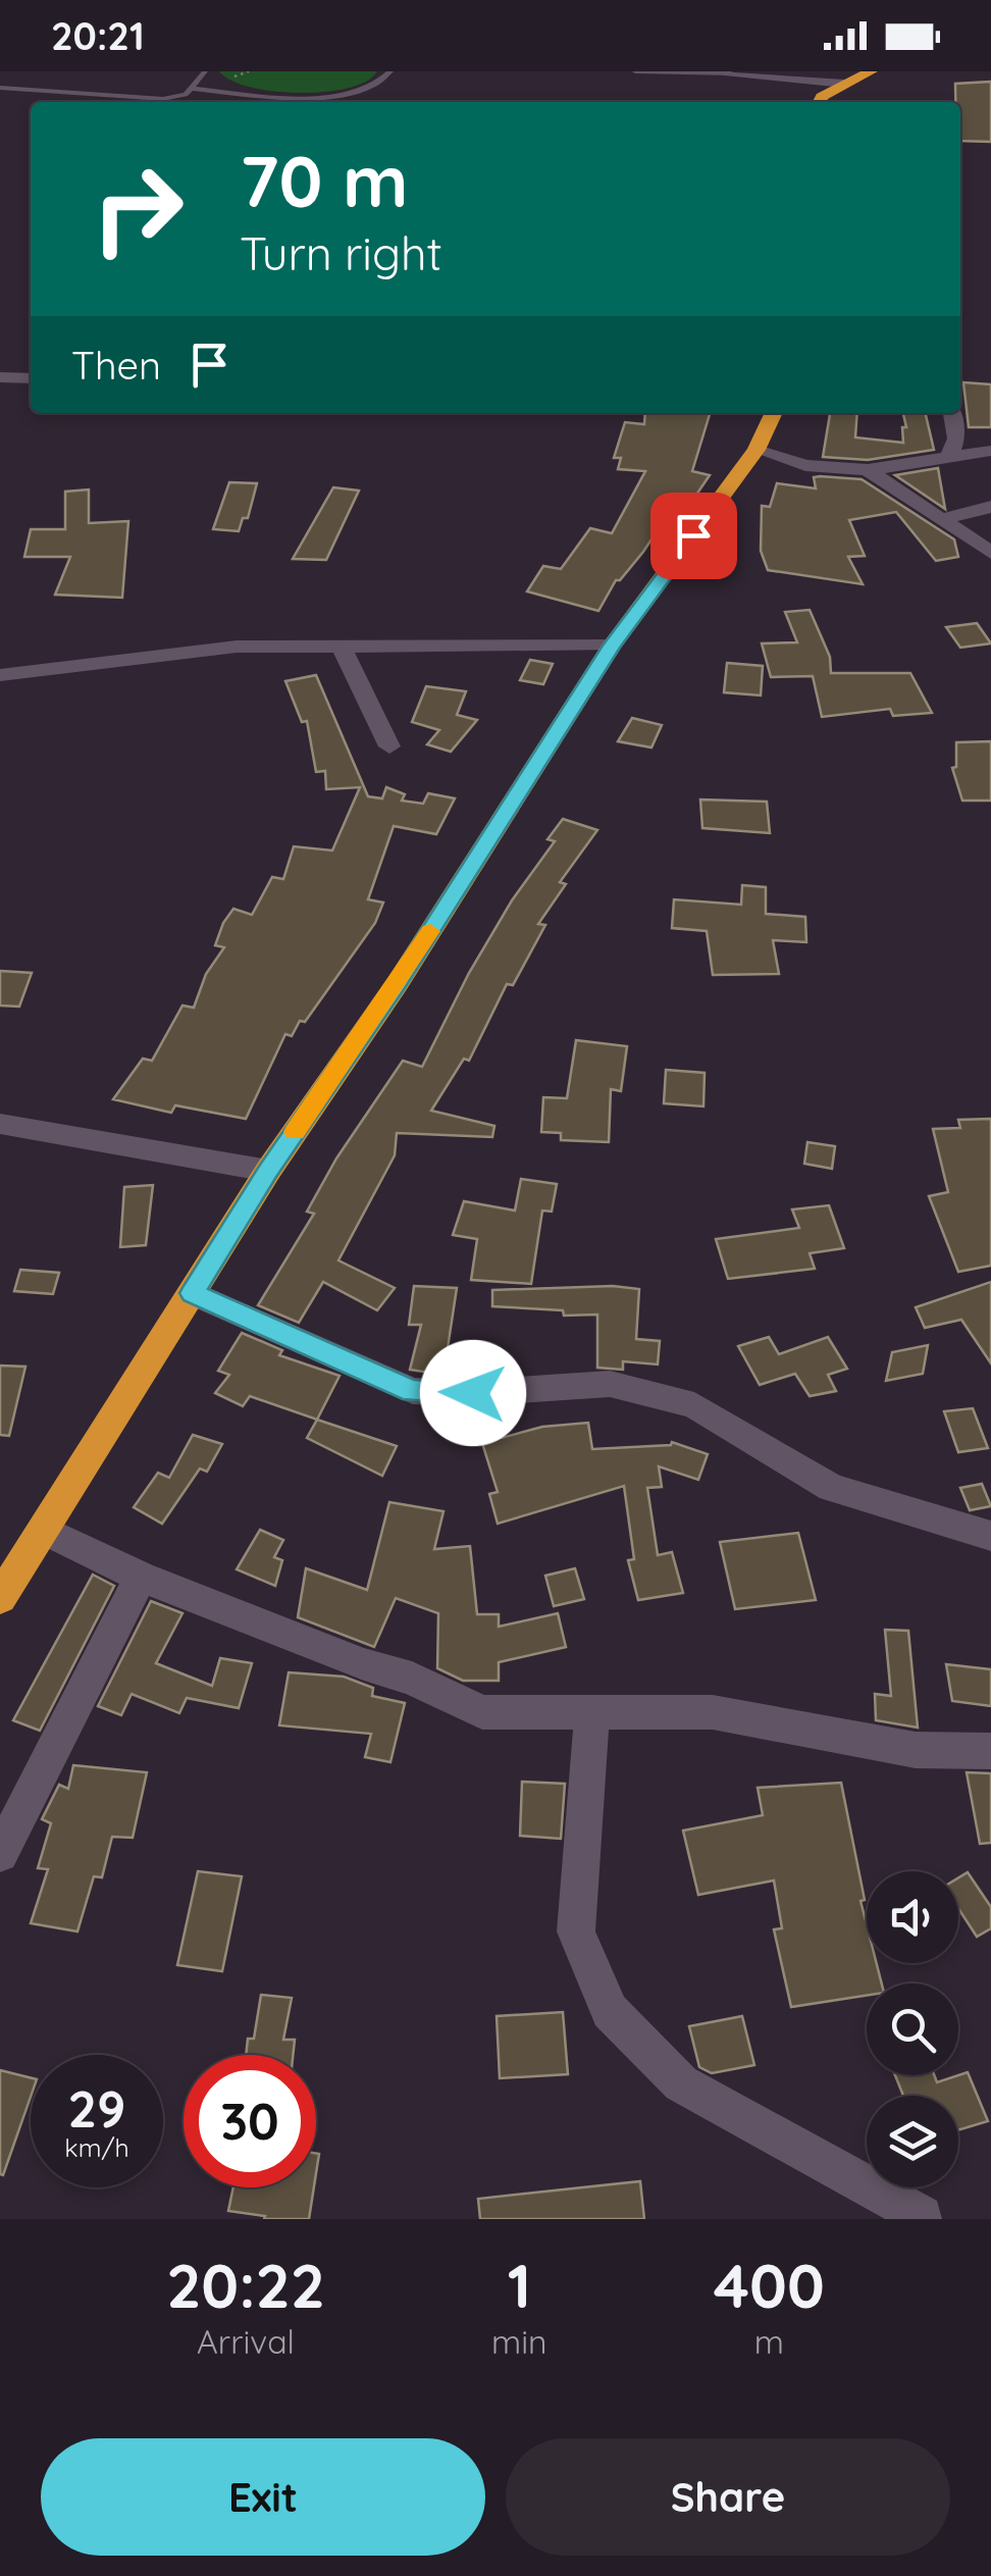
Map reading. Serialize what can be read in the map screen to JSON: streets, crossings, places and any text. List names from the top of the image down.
{
  "page": {
    "status": "20:21",
    "turn": ["70 m", "Turn right"],
    "then": "Then",
    "speed": "29 km/h",
    "limit": "30",
    "eta": [
      "20:22",
      "Arrival",
      "1",
      "min",
      "400",
      "m"
    ],
    "buttons": ["Exit", "Share"]
  }
}
